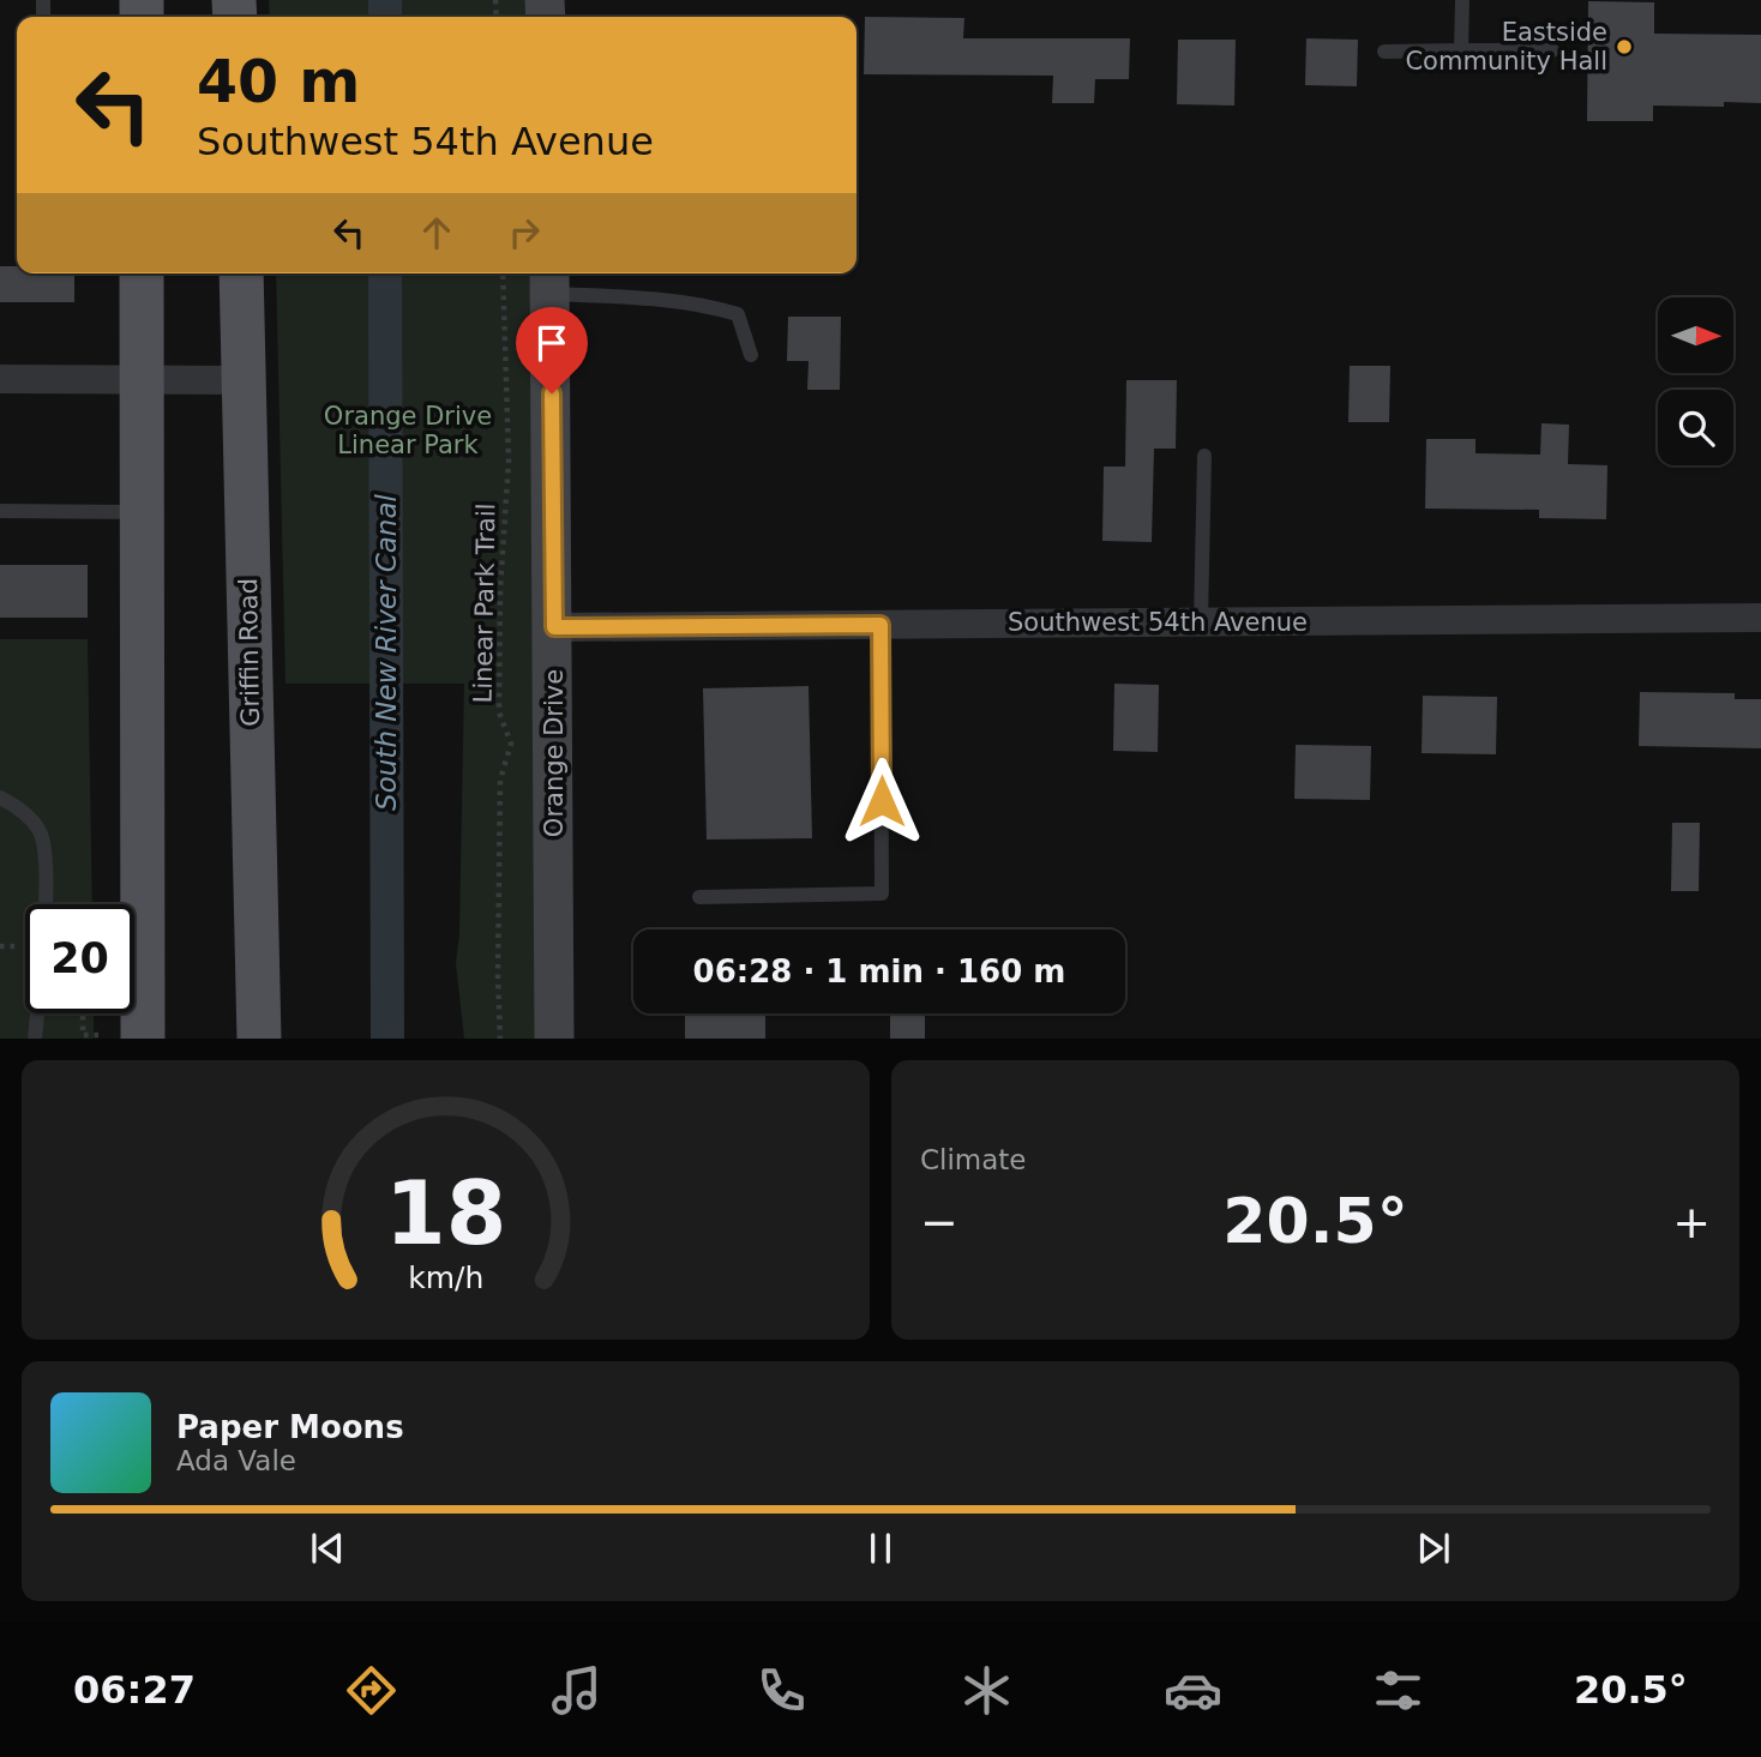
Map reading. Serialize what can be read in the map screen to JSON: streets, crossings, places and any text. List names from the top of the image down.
{
  "streets": {
    "main road": ["Griffin Road"],
    "street": ["Southwest 54th Avenue", "Orange Drive"],
    "path": ["Linear Park Trail"]
  },
  "crossings": [
    ["Southwest 54th Avenue", "Orange Drive"]
  ],
  "water": ["South New River Canal"],
  "parks": ["Orange Drive Linear Park"],
  "places": ["Eastside Community Hall"],
  "north": "right",
  "page": {
    "turn": ["40 m", "Southwest 54th Avenue"],
    "limit": "20",
    "trip": "06:28 · 1 min · 160 m",
    "tile": "Climate",
    "heat": ["−", "20.5°", "+"],
    "song": ["Paper Moons", "Ada Vale"],
    "tabs": ["06:27", "20.5°"],
    "gauge": ["18", "km/h"]
  }
}
